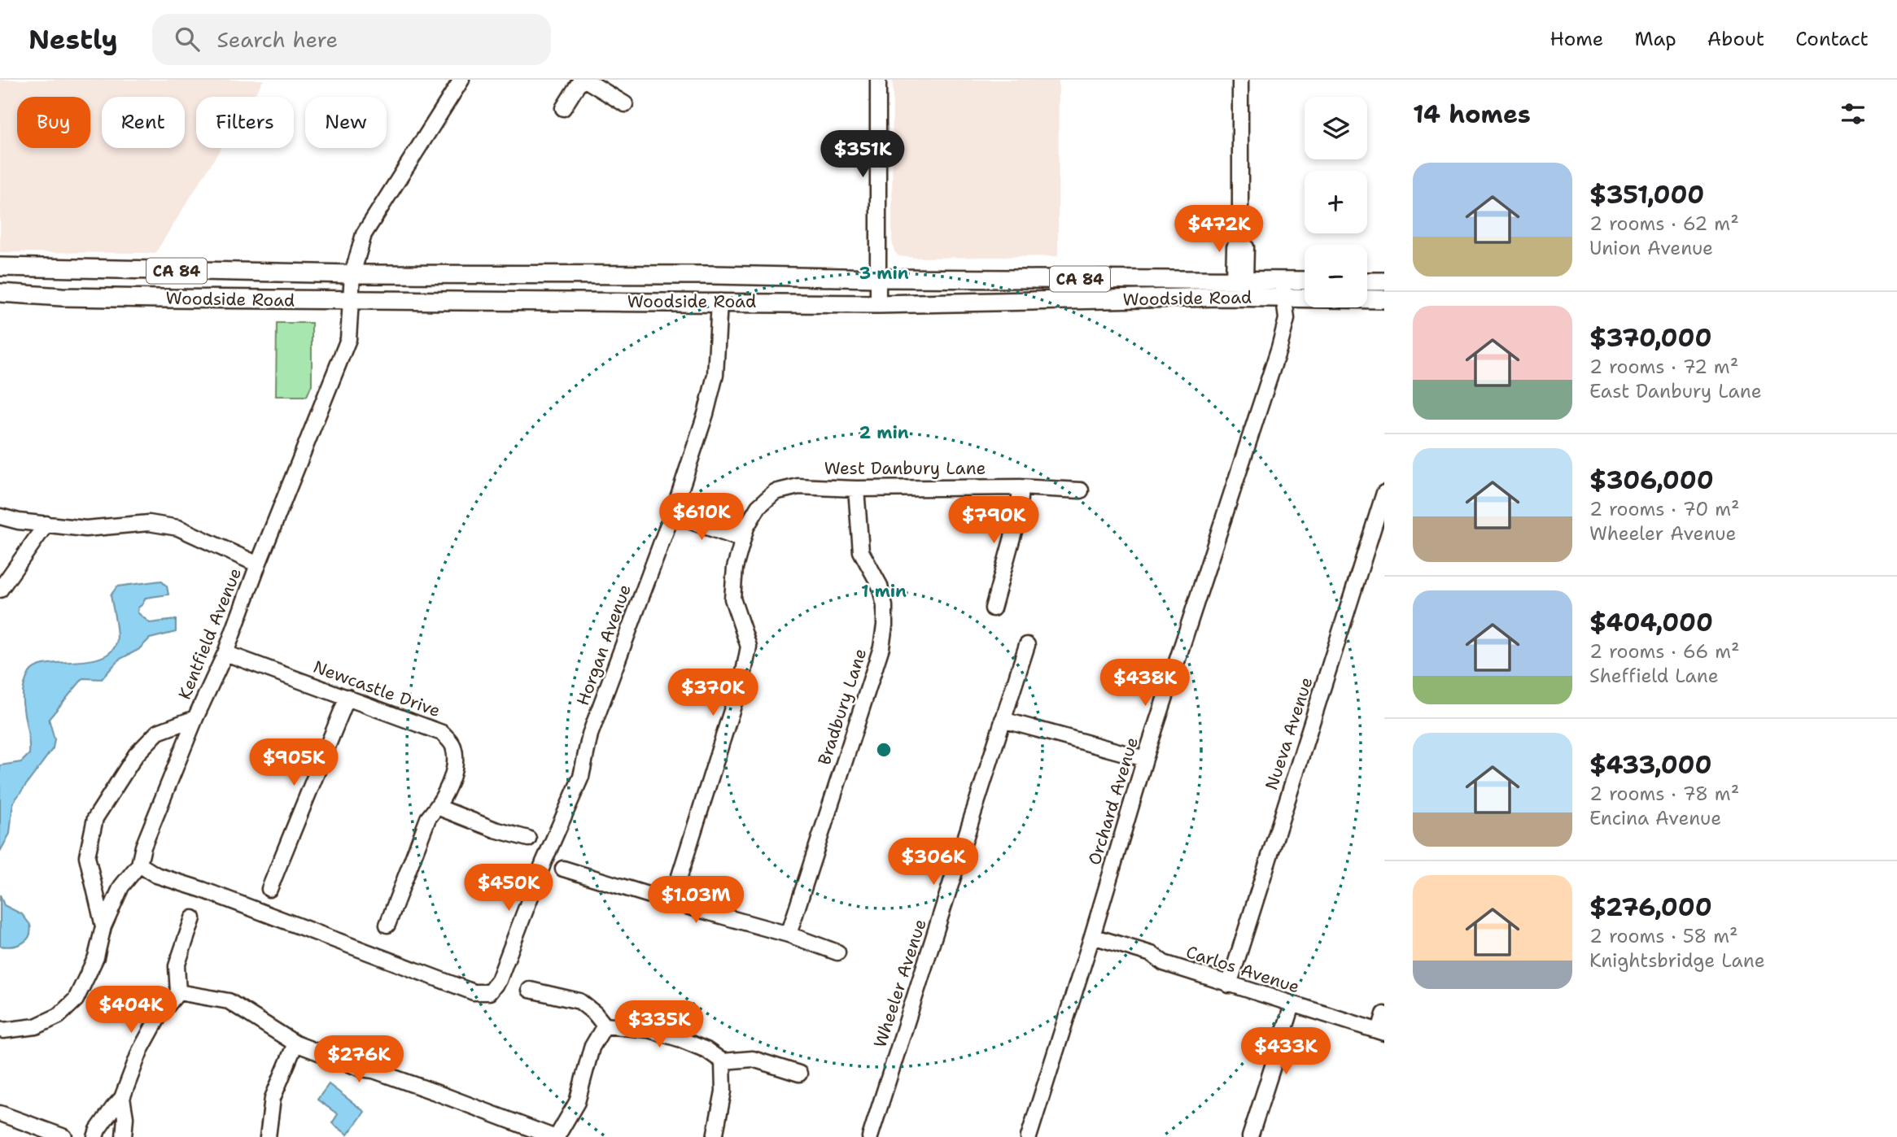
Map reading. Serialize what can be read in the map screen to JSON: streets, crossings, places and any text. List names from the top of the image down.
{
  "streets": {
    "main road": ["CA 84", "Woodside Road"],
    "street": [
      "West Danbury Lane",
      "Kentfield Avenue",
      "Horgan Avenue",
      "Newcastle Drive",
      "Bradbury Lane",
      "Nueva Avenue",
      "Orchard Avenue",
      "Carlos Avenue",
      "Wheeler Avenue"
    ]
  },
  "crossings": [
    ["Woodside Road", "Kentfield Avenue"],
    ["Woodside Road", "Horgan Avenue"],
    ["Woodside Road", "Orchard Avenue"],
    ["West Danbury Lane", "Bradbury Lane"],
    ["Kentfield Avenue", "Horgan Avenue"],
    ["Kentfield Avenue", "Newcastle Drive"],
    ["Nueva Avenue", "Carlos Avenue"],
    ["Orchard Avenue", "Carlos Avenue"]
  ],
  "page": {
    "header": "Nestly",
    "search": "Search here",
    "nav": [
      "Home",
      "Map",
      "About",
      "Contact"
    ],
    "heading": "14 homes",
    "map_buttons": ["+", "−"],
    "chip": [
      "Buy",
      "Rent",
      "Filters",
      "New"
    ],
    "price": [
      "$351K",
      "$472K",
      "$610K",
      "$790K",
      "$438K",
      "$370K",
      "$905K",
      "$306K",
      "$450K",
      "$1.03M",
      "$404K",
      "$335K",
      "$433K",
      "$276K"
    ],
    "list": [
      {
        "name": "$351,000",
        "note": "2 rooms · 62 m² · Union Avenue"
      },
      {
        "name": "$370,000",
        "note": "2 rooms · 72 m² · East Danbury Lane"
      },
      {
        "name": "$306,000",
        "note": "2 rooms · 70 m² · Wheeler Avenue"
      },
      {
        "name": "$404,000",
        "note": "2 rooms · 66 m² · Sheffield Lane"
      },
      {
        "name": "$433,000",
        "note": "2 rooms · 78 m² · Encina Avenue"
      },
      {
        "name": "$276,000",
        "note": "2 rooms · 58 m² · Knightsbridge Lane"
      }
    ]
  },
  "rings": ["3 min", "2 min", "1 min"]
}
